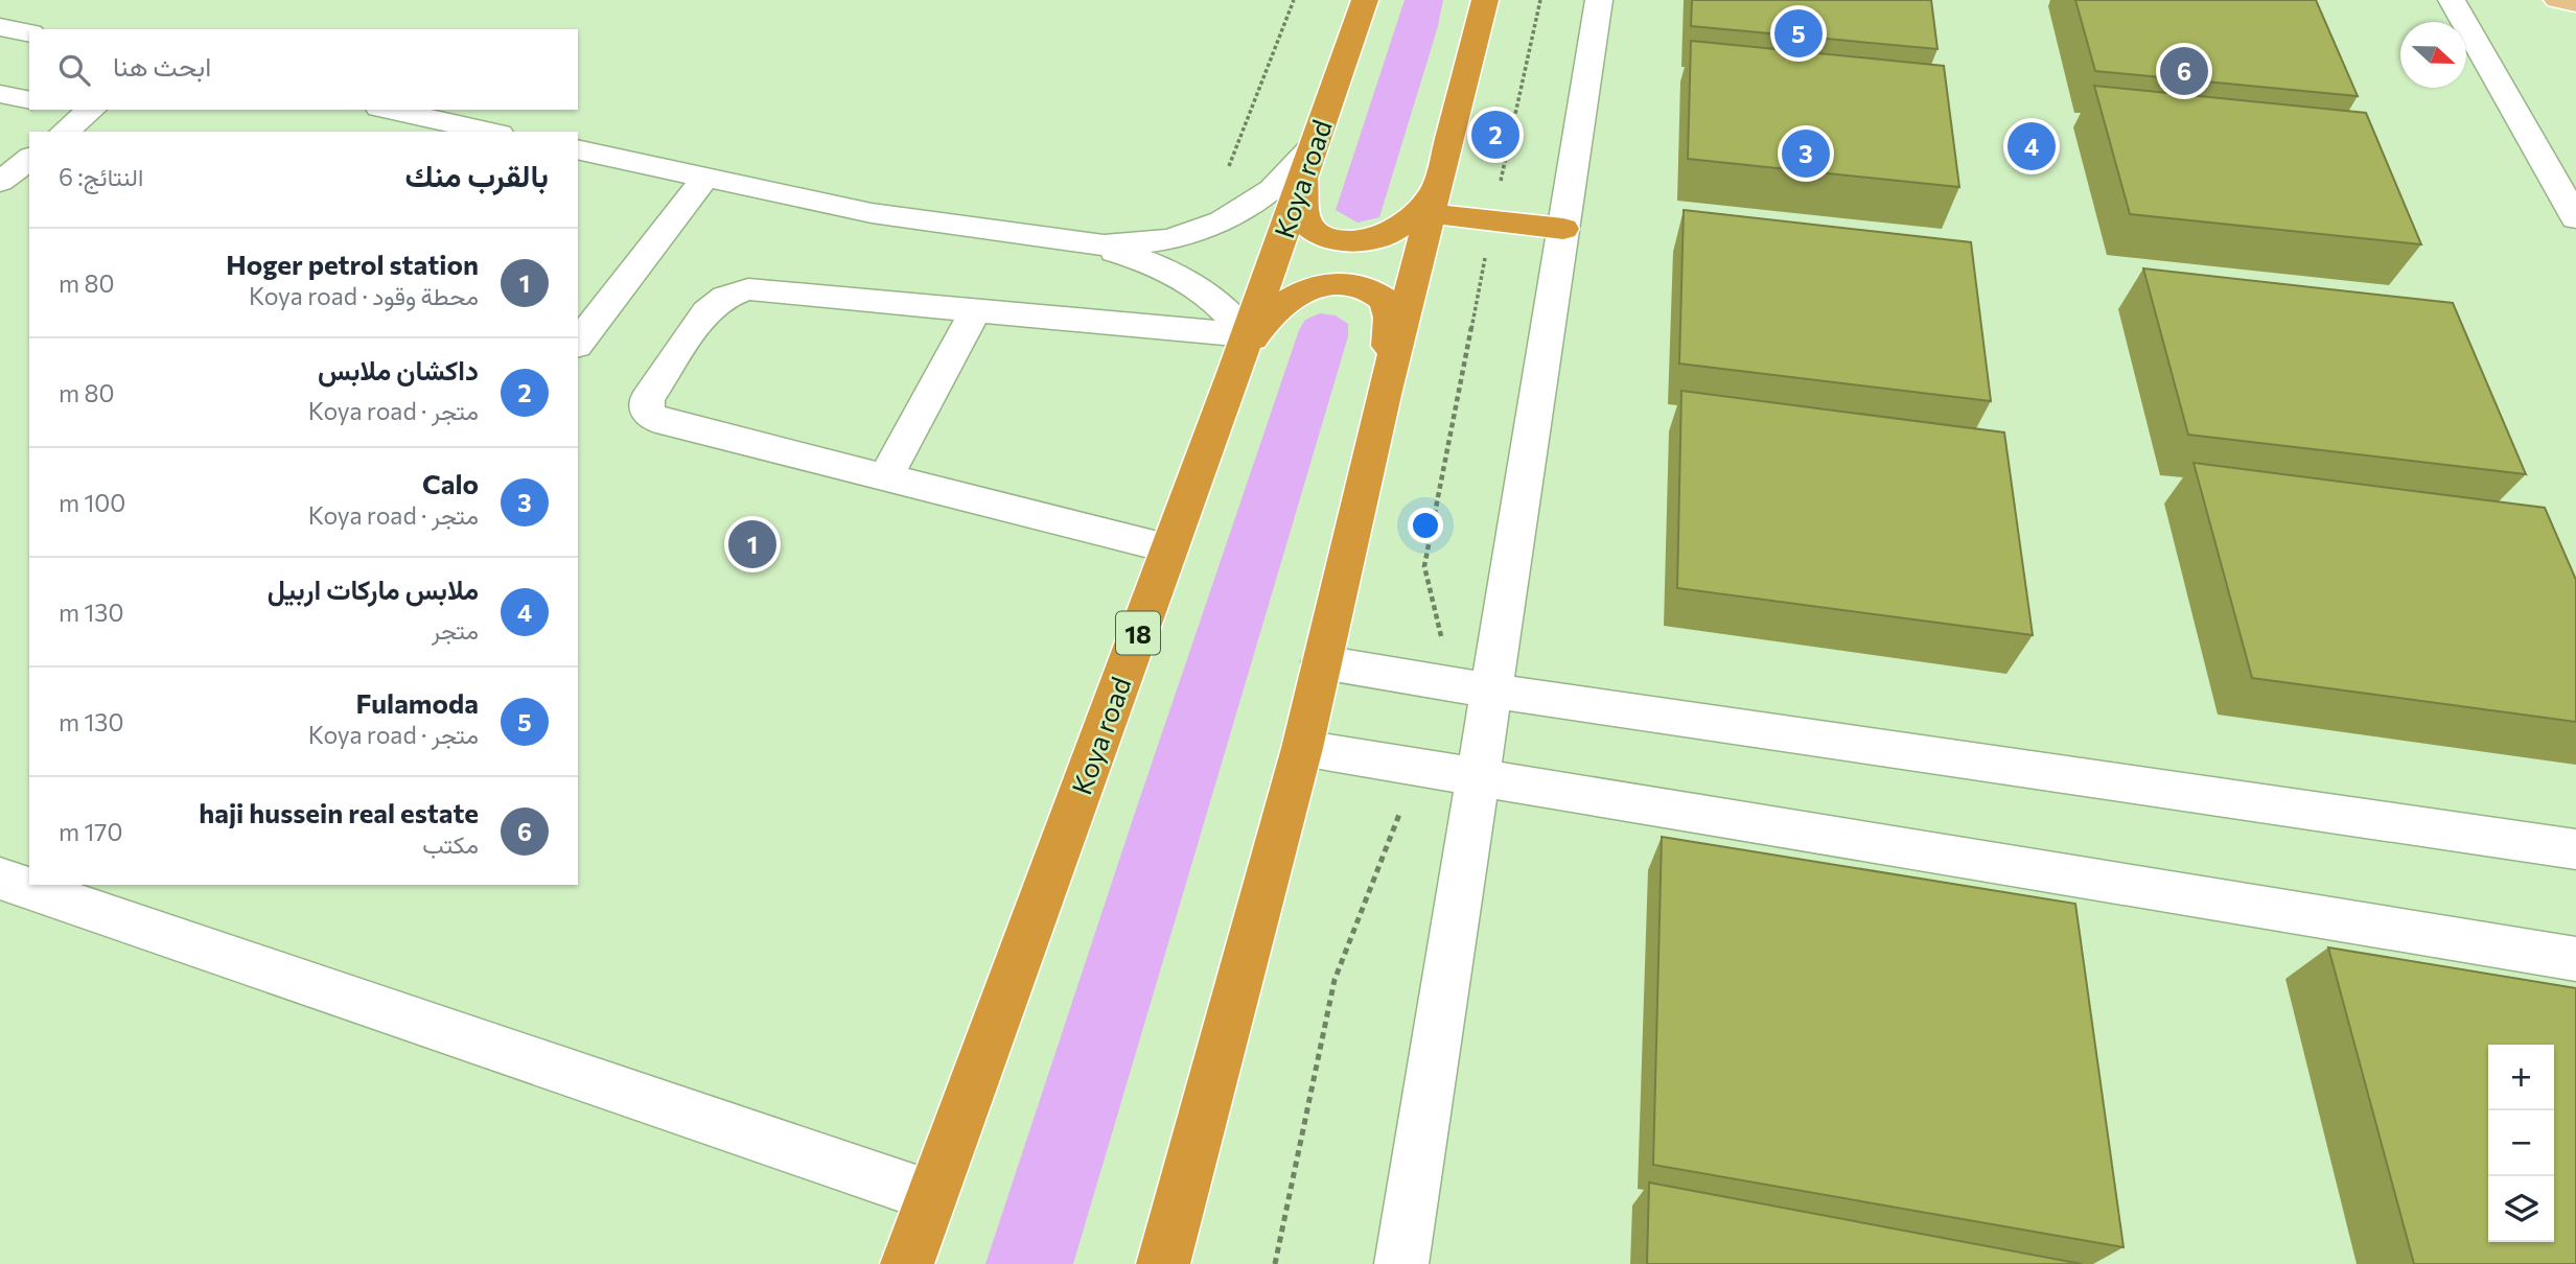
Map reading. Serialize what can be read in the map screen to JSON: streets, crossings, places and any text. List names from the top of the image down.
{
  "streets": {
    "highway": ["Koya road", "18"]
  },
  "north": "right",
  "page": {
    "pins": [
      "5",
      "6",
      "2",
      "4",
      "3",
      "1"
    ],
    "search": "ابحث هنا",
    "heading": ["بالقرب منك", "النتائج: 6"],
    "list": [
      {
        "mark": "1",
        "name": "Hoger petrol station",
        "note": "محطة وقود · Koya road",
        "value": "80 m"
      },
      {
        "mark": "2",
        "name": "داكشان ملابس",
        "note": "متجر · Koya road",
        "value": "80 m"
      },
      {
        "mark": "3",
        "name": "Calo",
        "note": "متجر · Koya road",
        "value": "100 m"
      },
      {
        "mark": "4",
        "name": "ملابس ماركات اربيل",
        "note": "متجر",
        "value": "130 m"
      },
      {
        "mark": "5",
        "name": "Fulamoda",
        "note": "متجر · Koya road",
        "value": "130 m"
      },
      {
        "mark": "6",
        "name": "haji hussein real estate",
        "note": "مكتب",
        "value": "170 m"
      }
    ],
    "map_buttons": ["+", "−"]
  }
}
